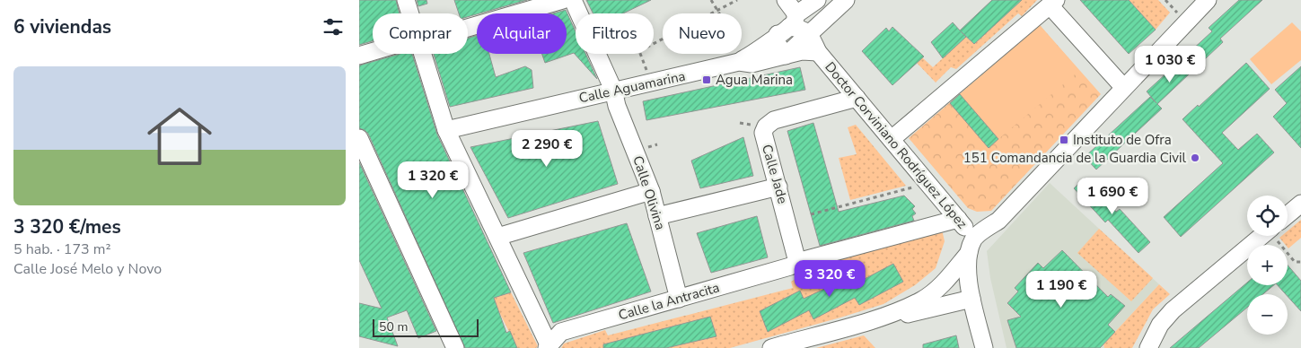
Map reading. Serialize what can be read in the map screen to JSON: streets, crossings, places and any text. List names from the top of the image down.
{
  "streets": {
    "street": [
      "Calle Aguamarina",
      "Doctor Corviniano Rodríguez López",
      "Calle Jade",
      "Calle Olivina",
      "Calle la Antracita"
    ]
  },
  "crossings": [
    ["Calle Aguamarina", "Doctor Corviniano Rodríguez López"],
    ["Calle Aguamarina", "Calle Olivina"],
    ["Doctor Corviniano Rodríguez López", "Calle Jade"],
    ["Doctor Corviniano Rodríguez López", "Calle la Antracita"],
    ["Calle Jade", "Calle la Antracita"],
    ["Calle Olivina", "Calle la Antracita"]
  ],
  "places": {
    "transit": ["Agua Marina", "Instituto de Ofra"],
    "other": ["151 Comandancia de la Guardia Civil"]
  },
  "scale_bar": "50 m",
  "page": {
    "heading": "6 viviendas",
    "chip": [
      "Comprar",
      "Alquilar",
      "Filtros",
      "Nuevo"
    ],
    "price": [
      "1 030 €",
      "2 290 €",
      "1 320 €",
      "1 690 €",
      "3 320 €",
      "1 190 €"
    ],
    "list": [
      {
        "name": "3 320 €/mes",
        "note": "5 hab. · 173 m² · Calle José Melo y Novo"
      }
    ],
    "map_buttons": ["+", "−"],
    "scale": "50 m"
  }
}
